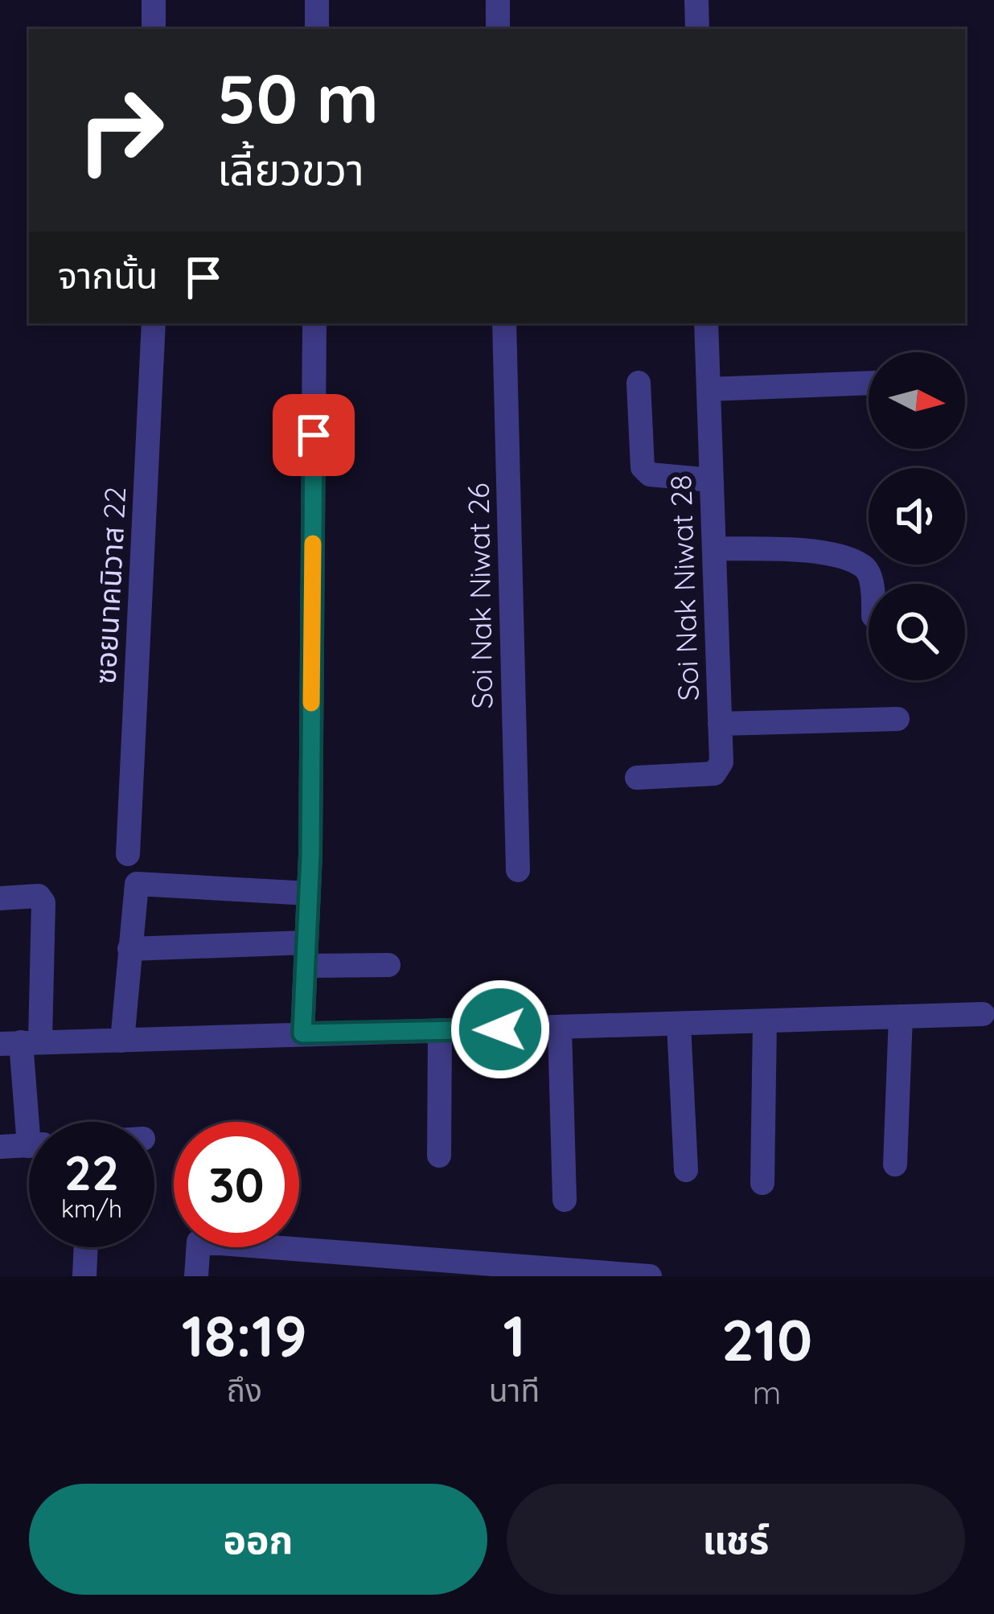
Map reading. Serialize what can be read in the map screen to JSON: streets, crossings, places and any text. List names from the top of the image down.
{
  "streets": {
    "street": ["ซอยนาคนิวาส 22", "Soi Nak Niwat 28", "Soi Nak Niwat 26"]
  },
  "north": "right",
  "page": {
    "turn": ["50 m", "เลี้ยวขวา"],
    "then": "จากนั้น",
    "speed": "22 km/h",
    "limit": "30",
    "eta": [
      "18:19",
      "ถึง",
      "1",
      "นาที",
      "210",
      "m"
    ],
    "buttons": ["ออก", "แชร์"]
  }
}
